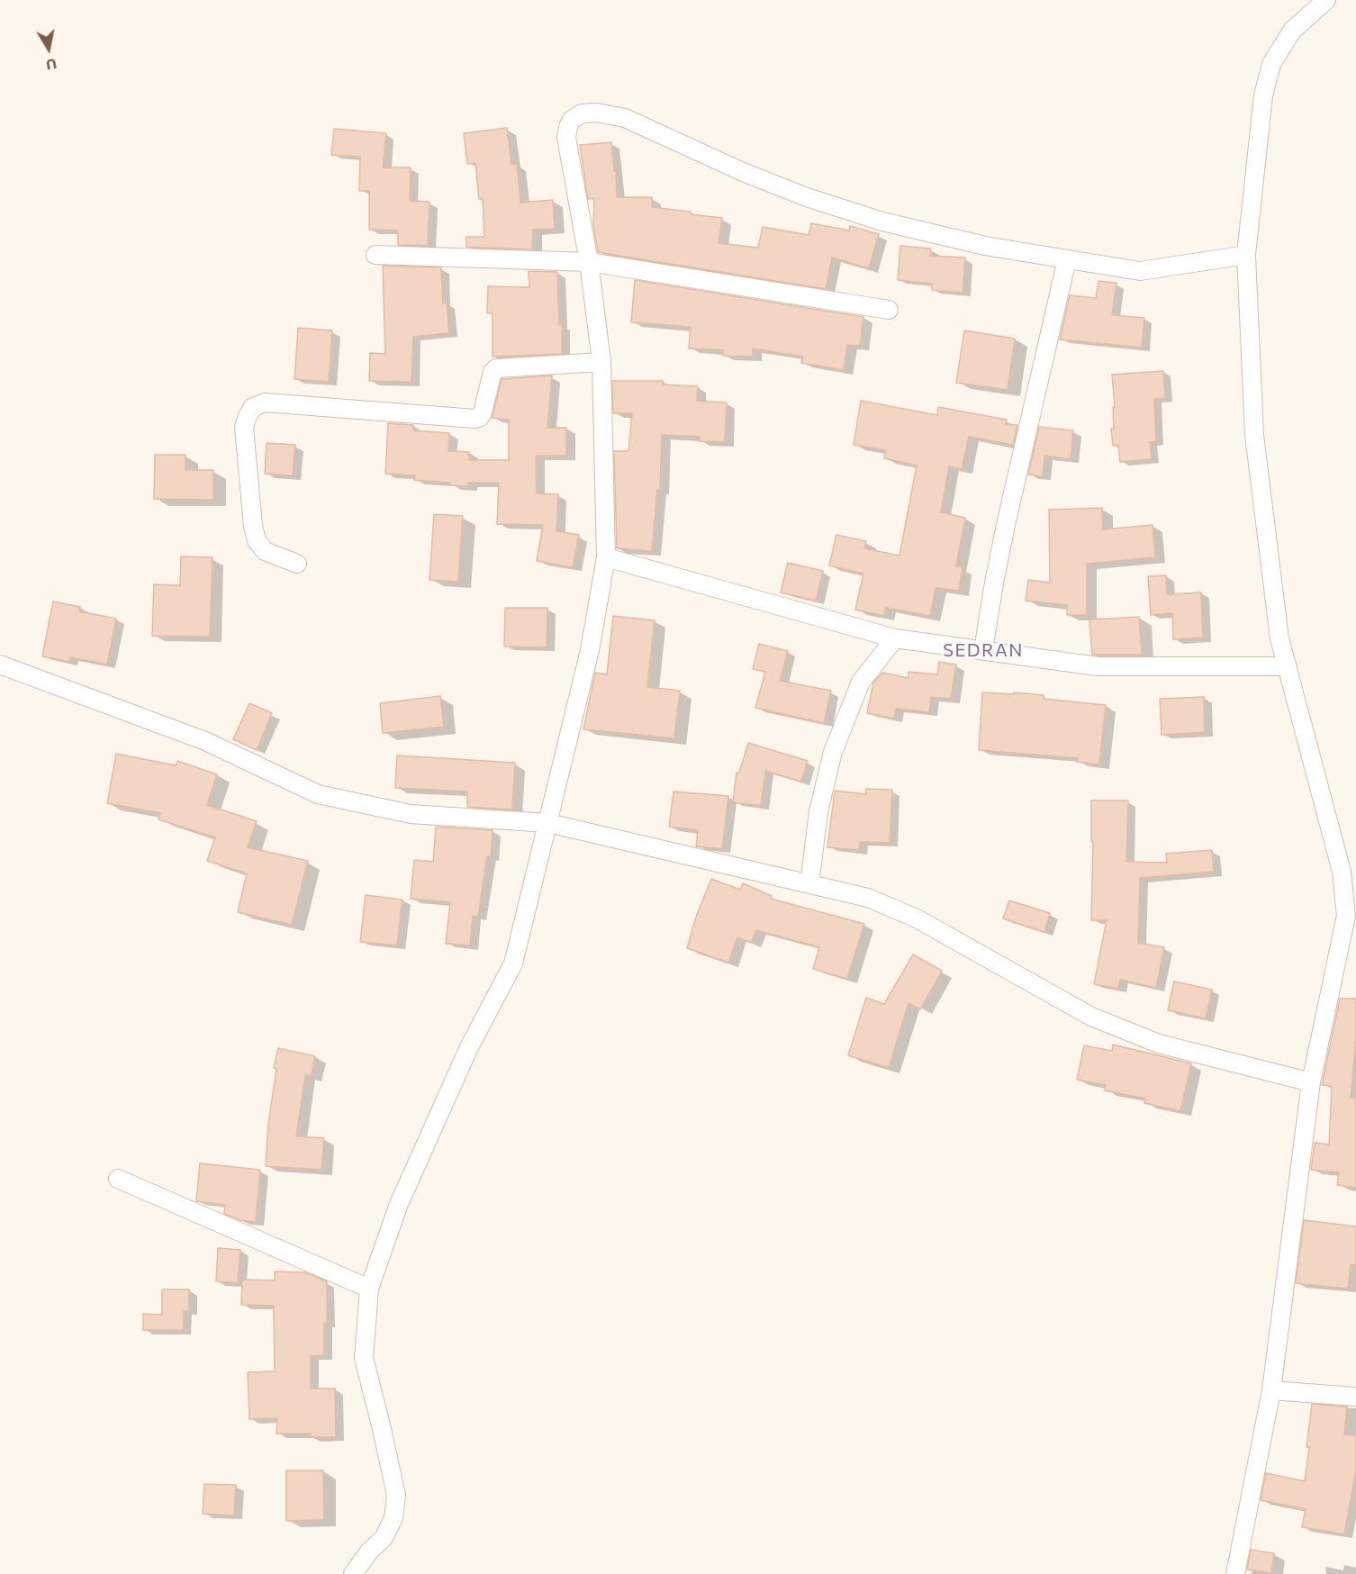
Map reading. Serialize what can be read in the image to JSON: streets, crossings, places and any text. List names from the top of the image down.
{
  "districts": ["SEDRAN"],
  "north": "bottom"
}
